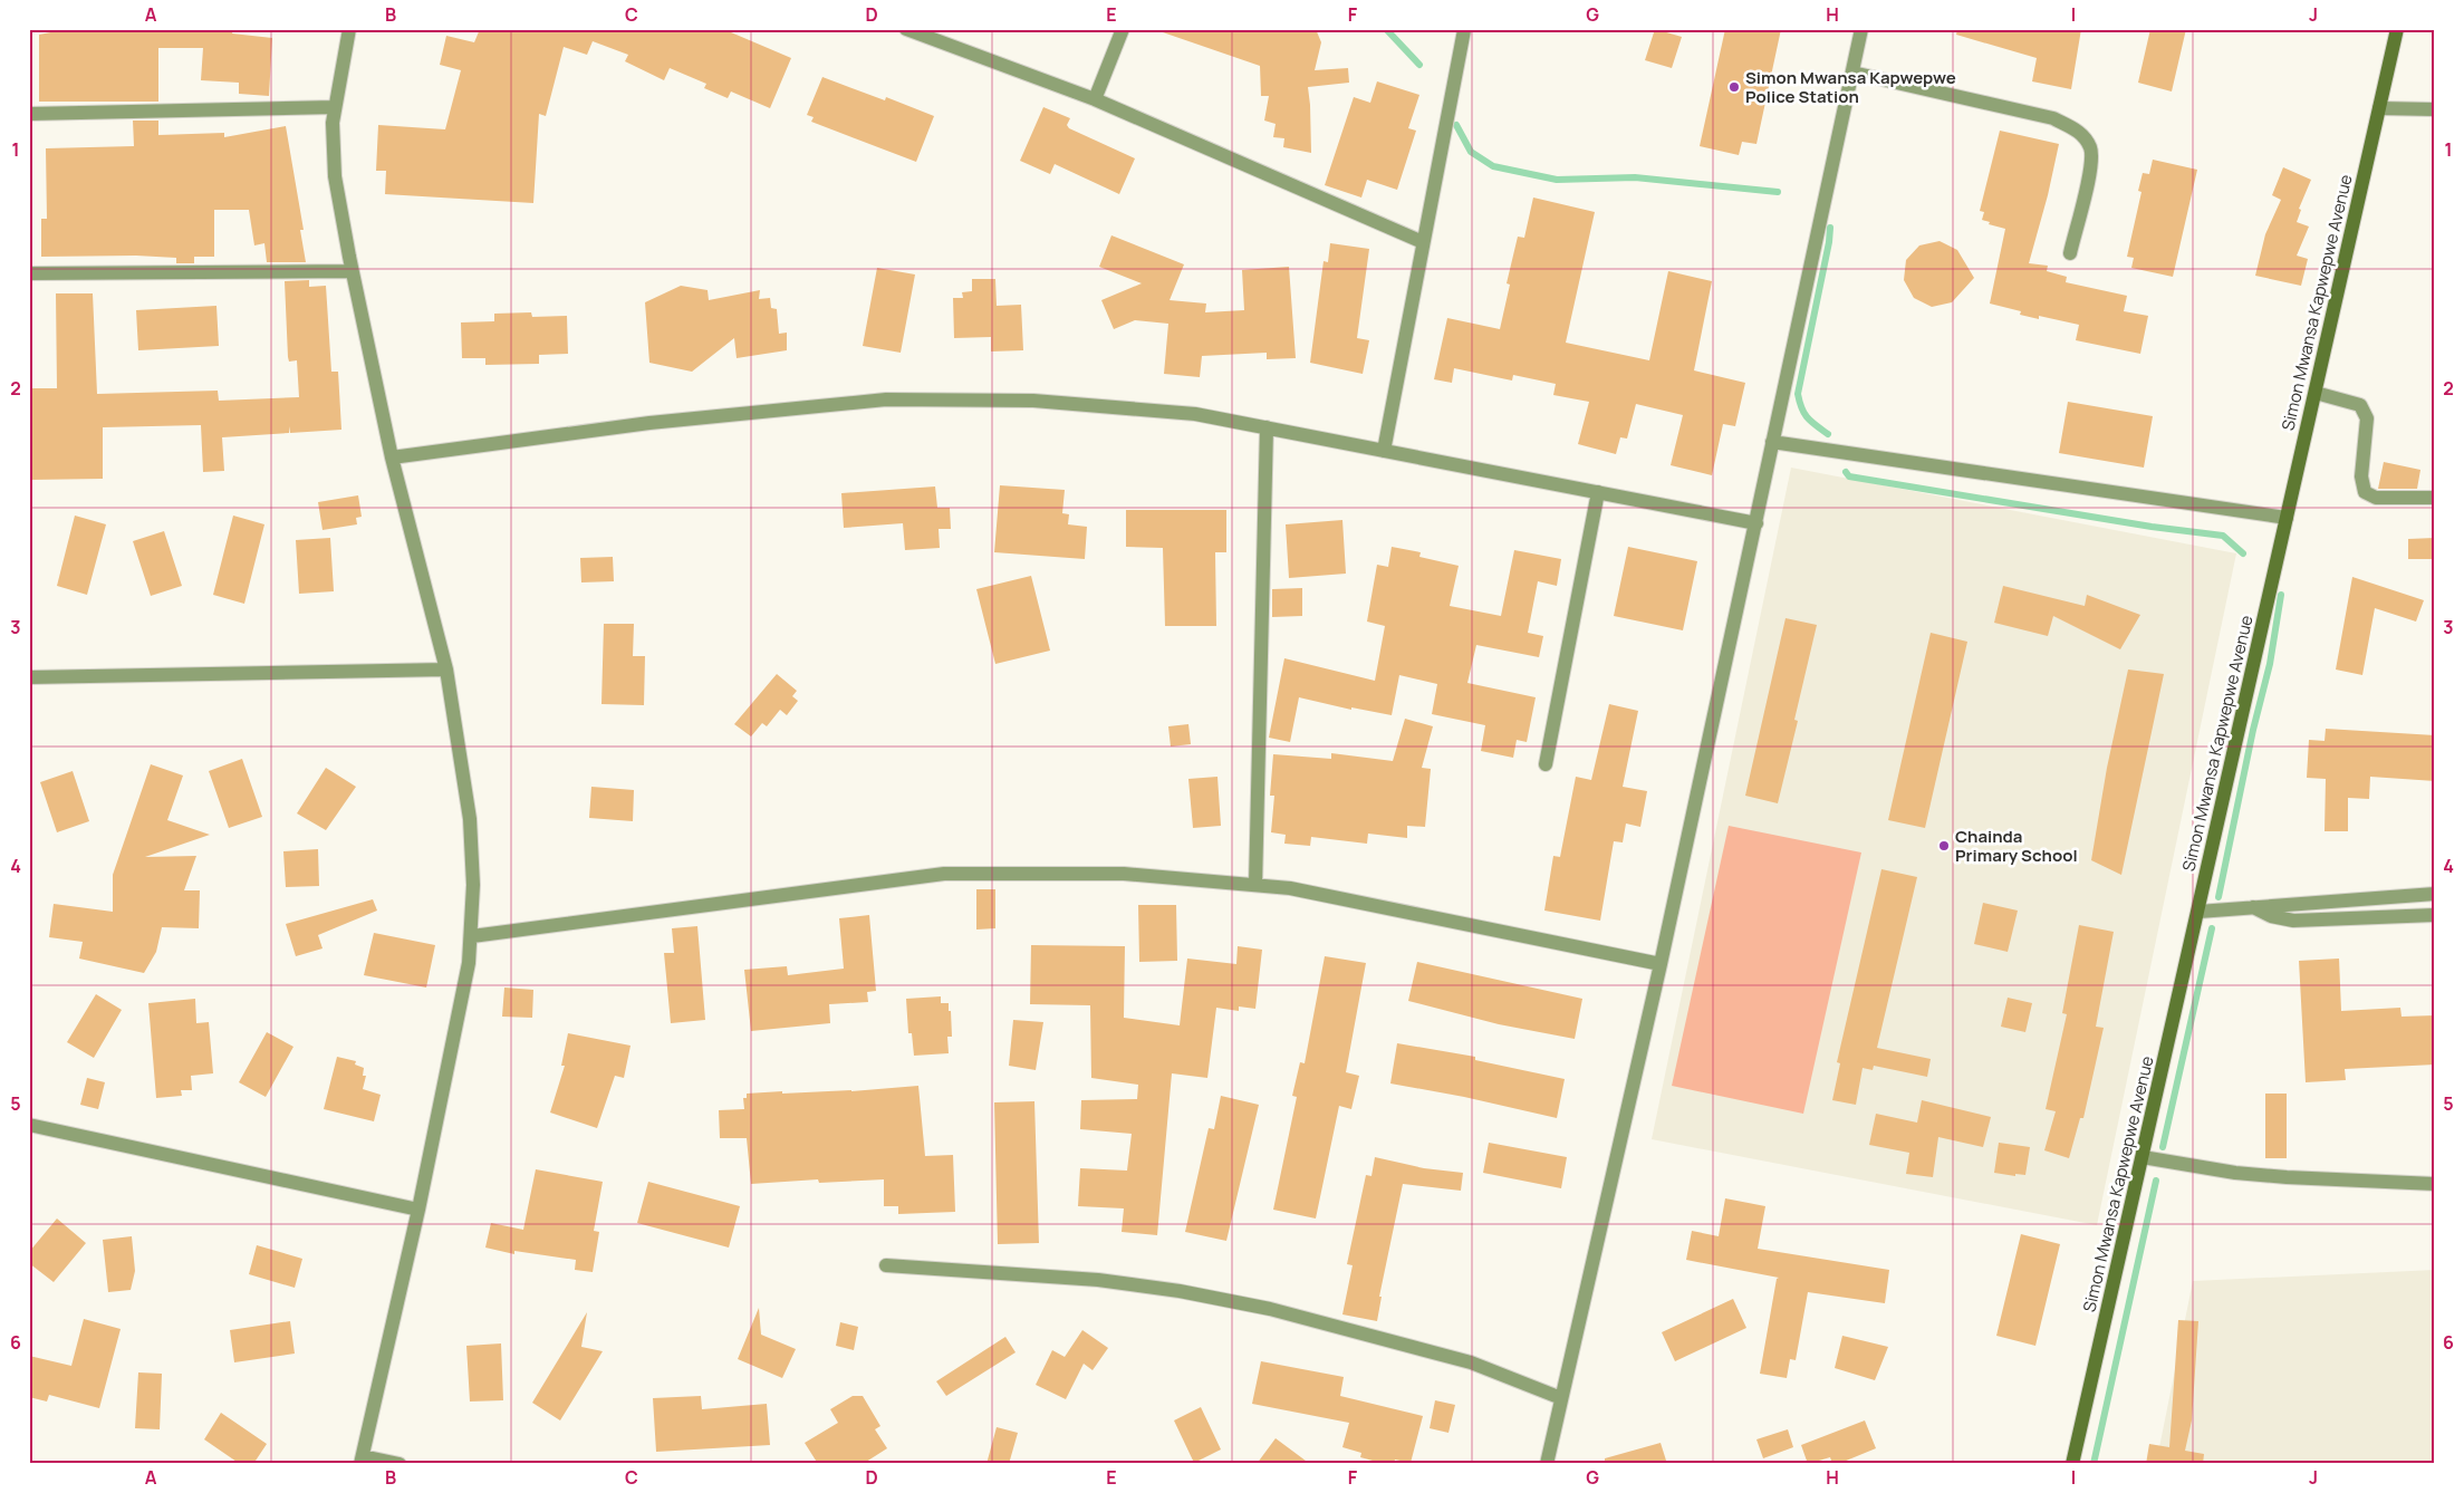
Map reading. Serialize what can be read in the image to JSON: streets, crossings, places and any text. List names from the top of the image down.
{
  "streets": {
    "main road": ["Simon Mwansa Kapwepwe Avenue"]
  },
  "places": ["Simon Mwansa Kapwepwe Police Station", "Chainda Primary School"],
  "grid": {
    "columns": [
      "A",
      "B",
      "C",
      "D",
      "E",
      "F",
      "G",
      "H",
      "I",
      "J"
    ],
    "rows": [
      "1",
      "2",
      "3",
      "4",
      "5",
      "6"
    ]
  }
}
